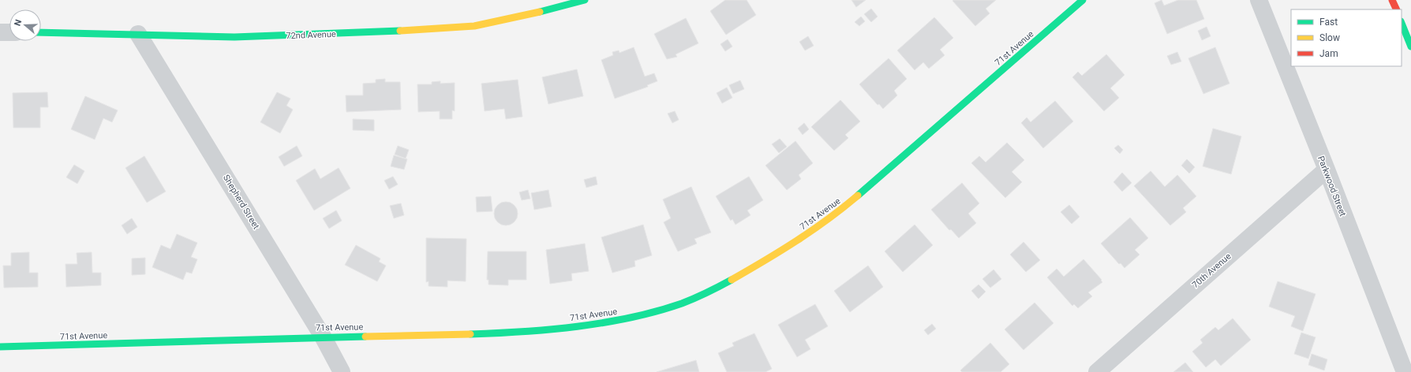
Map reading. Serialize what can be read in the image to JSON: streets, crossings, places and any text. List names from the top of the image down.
{
  "streets": {
    "main road": ["72nd Avenue", "71st Avenue"],
    "street": ["Parkwood Street", "Shepherd Street", "70th Avenue"]
  },
  "crossings": [
    ["72nd Avenue", "Shepherd Street"],
    ["71st Avenue", "Shepherd Street"],
    ["Parkwood Street", "70th Avenue"]
  ],
  "legend": ["Fast", "Slow", "Jam"],
  "north": "left"
}
